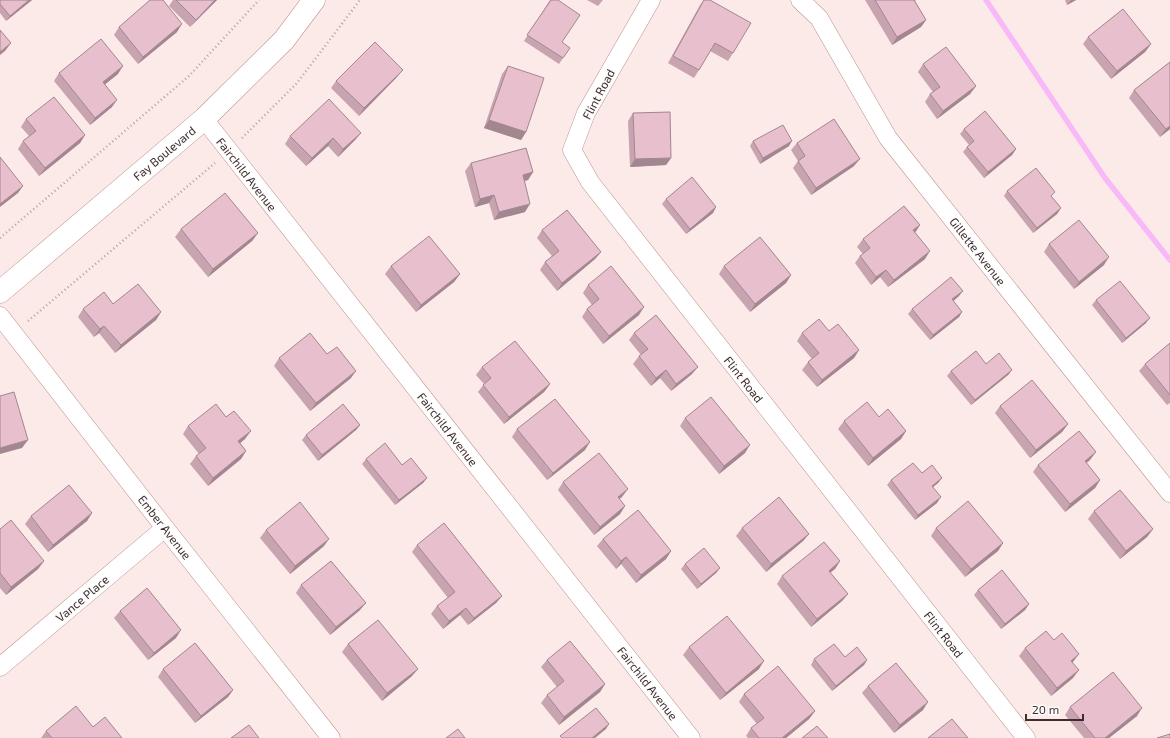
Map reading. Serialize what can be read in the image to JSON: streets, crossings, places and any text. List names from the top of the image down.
{
  "streets": {
    "street": [
      "Flint Road",
      "Fay Boulevard",
      "Fairchild Avenue",
      "Gillette Avenue",
      "Ember Avenue",
      "Vance Place"
    ]
  },
  "crossings": [
    ["Fay Boulevard", "Fairchild Avenue"],
    ["Ember Avenue", "Vance Place"]
  ],
  "scale_bar": "20 m"
}
